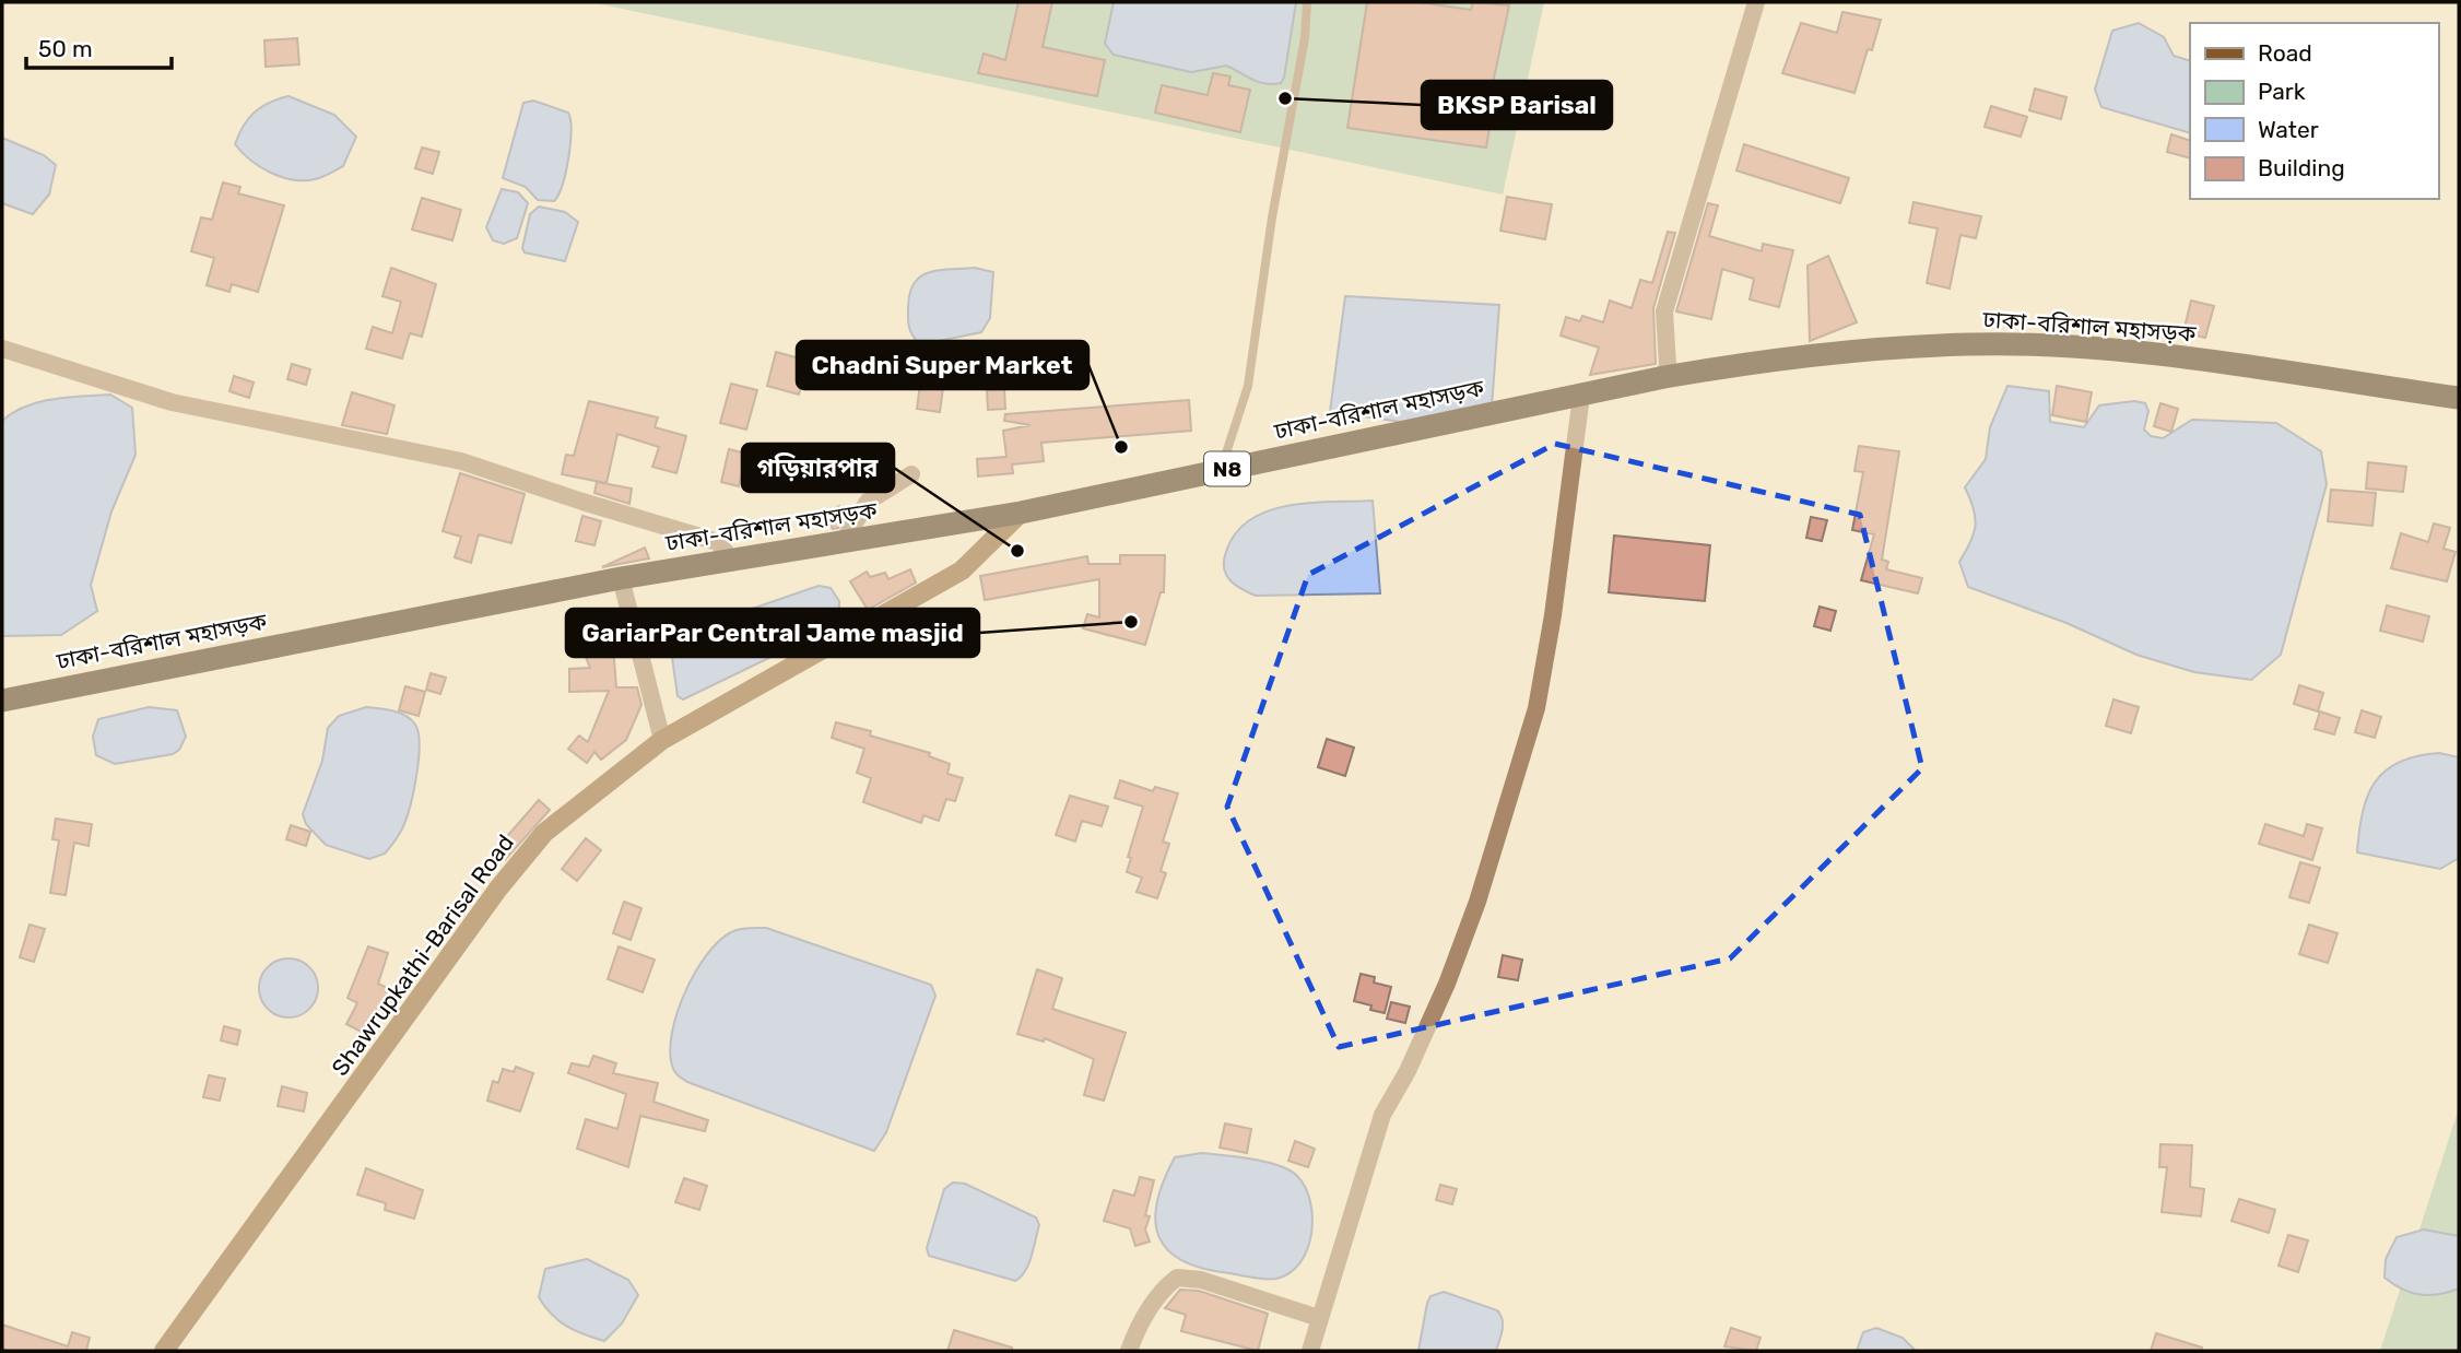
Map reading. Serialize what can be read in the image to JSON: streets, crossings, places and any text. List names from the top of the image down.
{
  "streets": {
    "highway": ["ঢাকা-বরিশাল মহাসড়ক", "N8"],
    "main road": ["Shawrupkathi-Barisal Road"]
  },
  "crossings": [
    ["ঢাকা-বরিশাল মহাসড়ক", "Shawrupkathi-Barisal Road"]
  ],
  "places": [
    "BKSP Barisal",
    "Chadni Super Market",
    "গড়িয়ারপার",
    "GariarPar Central Jame masjid"
  ],
  "legend": [
    "Road",
    "Park",
    "Water",
    "Building"
  ],
  "scale_bar": "50 m"
}
